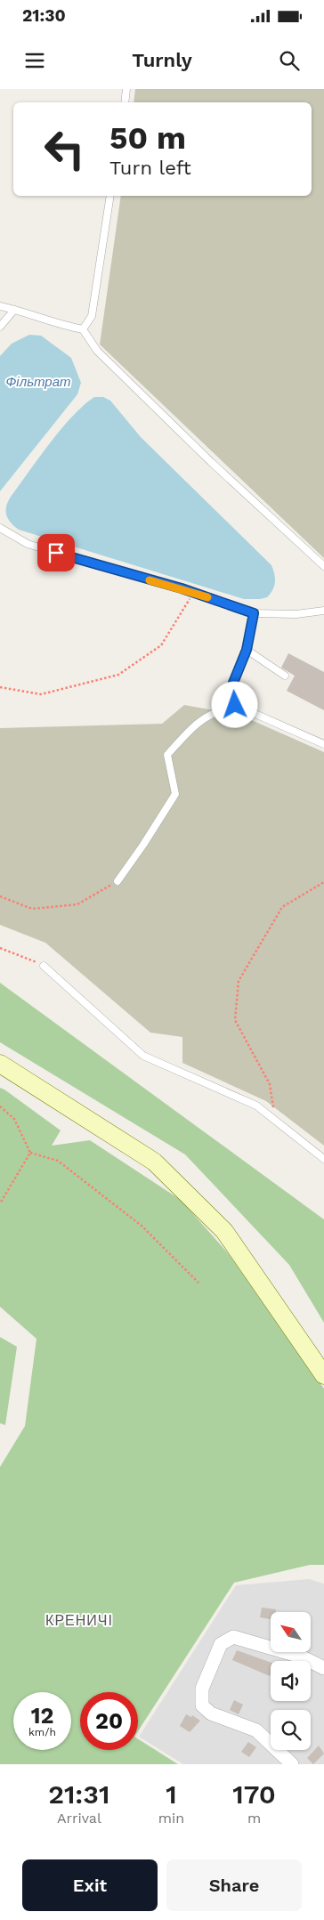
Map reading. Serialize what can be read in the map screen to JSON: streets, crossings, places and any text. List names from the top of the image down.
{
  "districts": ["КРЕНИЧІ"],
  "water": ["Фільтрат"],
  "north": "top left",
  "page": {
    "status": "21:30",
    "header": "Turnly",
    "turn": ["50 m", "Turn left"],
    "speed": "12 km/h",
    "limit": "20",
    "eta": [
      "21:31",
      "Arrival",
      "1",
      "min",
      "170",
      "m"
    ],
    "buttons": ["Exit", "Share"]
  }
}
